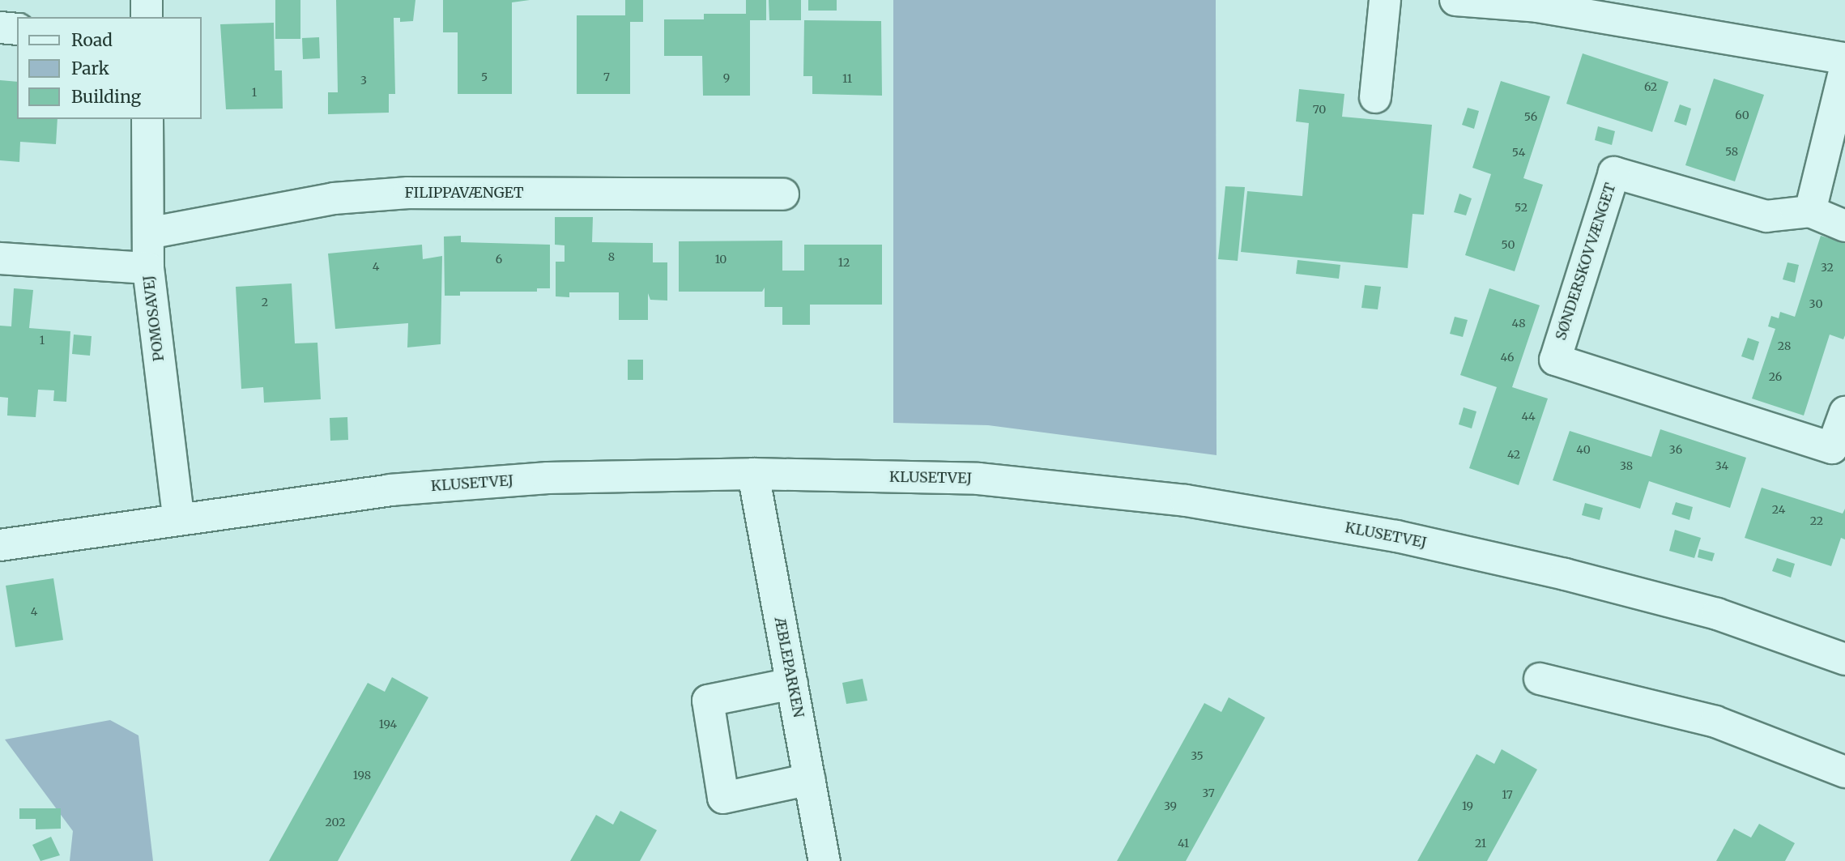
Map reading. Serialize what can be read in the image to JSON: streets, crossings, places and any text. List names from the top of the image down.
{
  "streets": {
    "street": [
      "FILIPPAVÆNGET",
      "SØNDERSKOVVÆNGET",
      "POMOSAVEJ",
      "KLUSETVEJ",
      "ÆBLEPARKEN"
    ]
  },
  "crossings": [
    ["FILIPPAVÆNGET", "POMOSAVEJ"],
    ["POMOSAVEJ", "KLUSETVEJ"],
    ["KLUSETVEJ", "ÆBLEPARKEN"]
  ],
  "house_numbers": [
    "5",
    "7",
    "9",
    "11",
    "3",
    "62",
    "1",
    "70",
    "60",
    "56",
    "58",
    "54",
    "52",
    "50",
    "8",
    "6",
    "10",
    "12",
    "4",
    "32",
    "2",
    "30",
    "48",
    "1",
    "28",
    "46",
    "26",
    "44",
    "40",
    "36",
    "42",
    "38",
    "34",
    "24",
    "22",
    "4",
    "194",
    "35",
    "198",
    "37",
    "17",
    "39",
    "19",
    "202",
    "41",
    "21"
  ],
  "legend": ["Road", "Park", "Building"]
}
